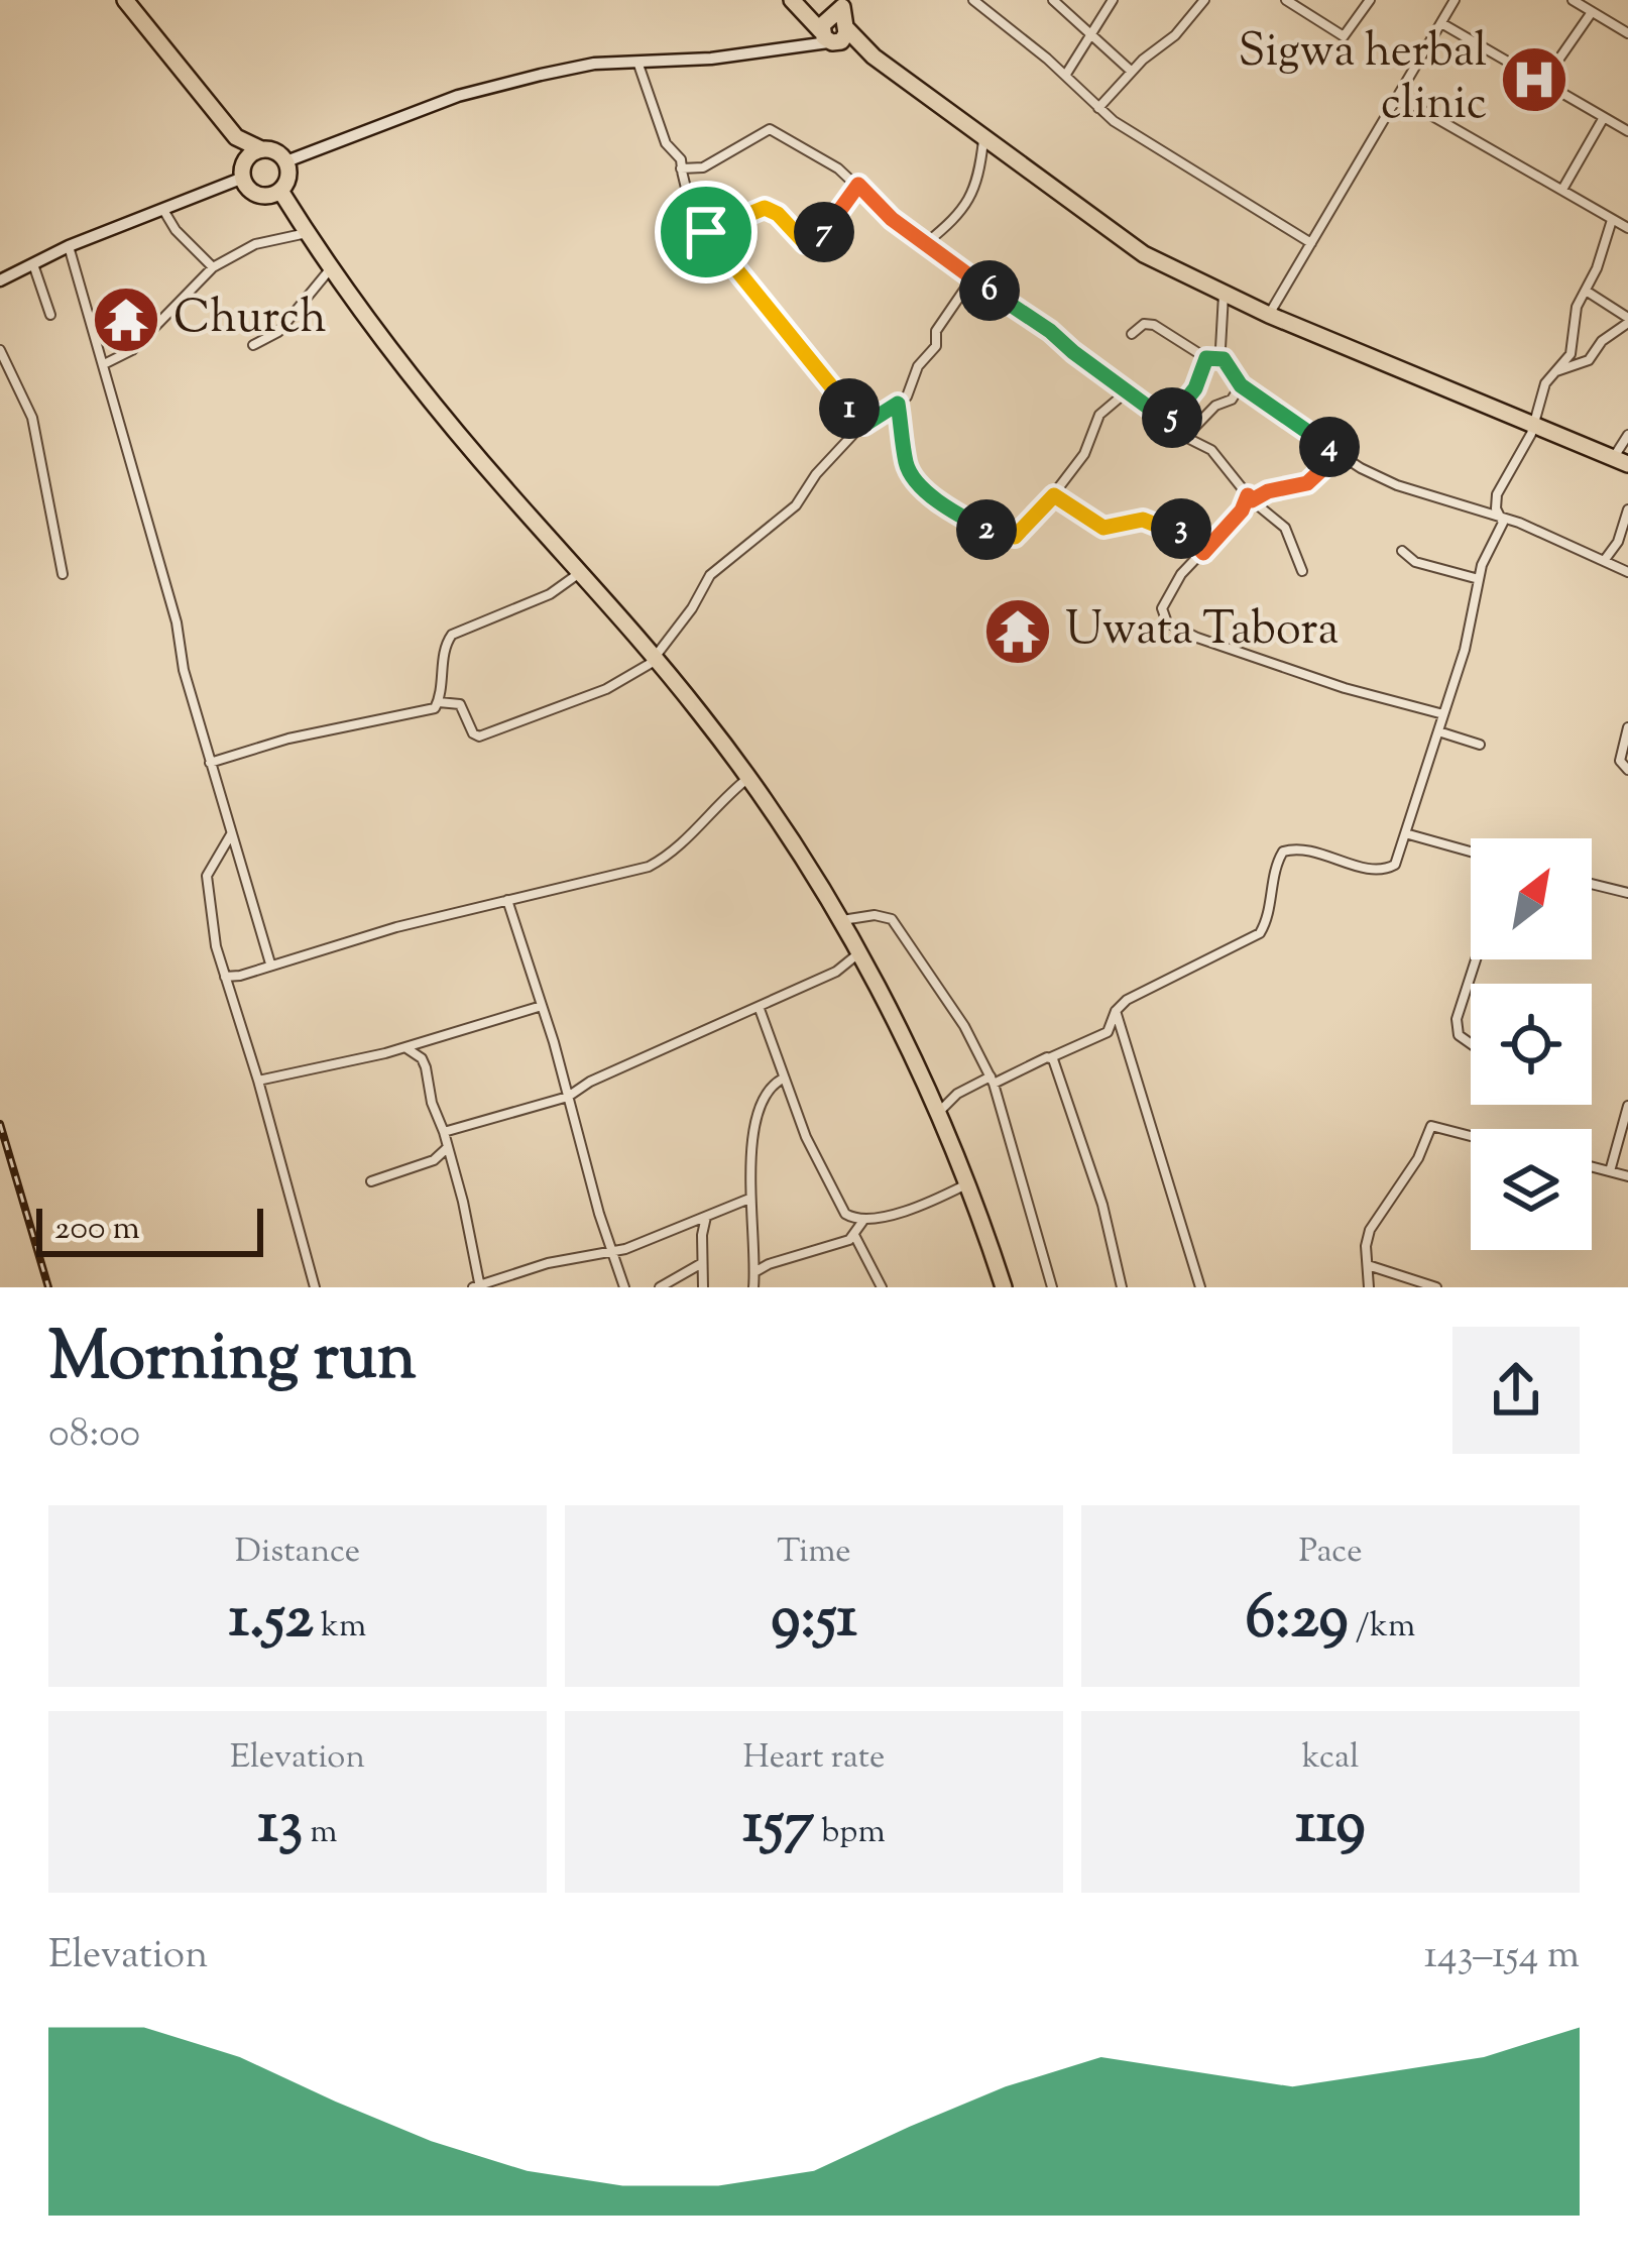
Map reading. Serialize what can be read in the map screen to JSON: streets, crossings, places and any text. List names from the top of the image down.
{
  "places": {
    "hospital": ["Sigwa herbal clinic"],
    "temple": ["Church", "Uwata Tabora"]
  },
  "scale_bar": "200 m",
  "north": "top right",
  "page": {
    "pins": [
      "7",
      "6",
      "1",
      "5",
      "4",
      "3",
      "2"
    ],
    "scale": "200 m",
    "heading": ["Morning run", "08:00"],
    "stats": [
      ["Distance", "1.52 km"],
      ["Time", "9:51"],
      ["Pace", "6:29 /km"],
      ["Elevation", "13 m"],
      ["Heart rate", "157 bpm"],
      ["kcal", "119"]
    ],
    "chart": ["Elevation", "143–154 m"]
  }
}
